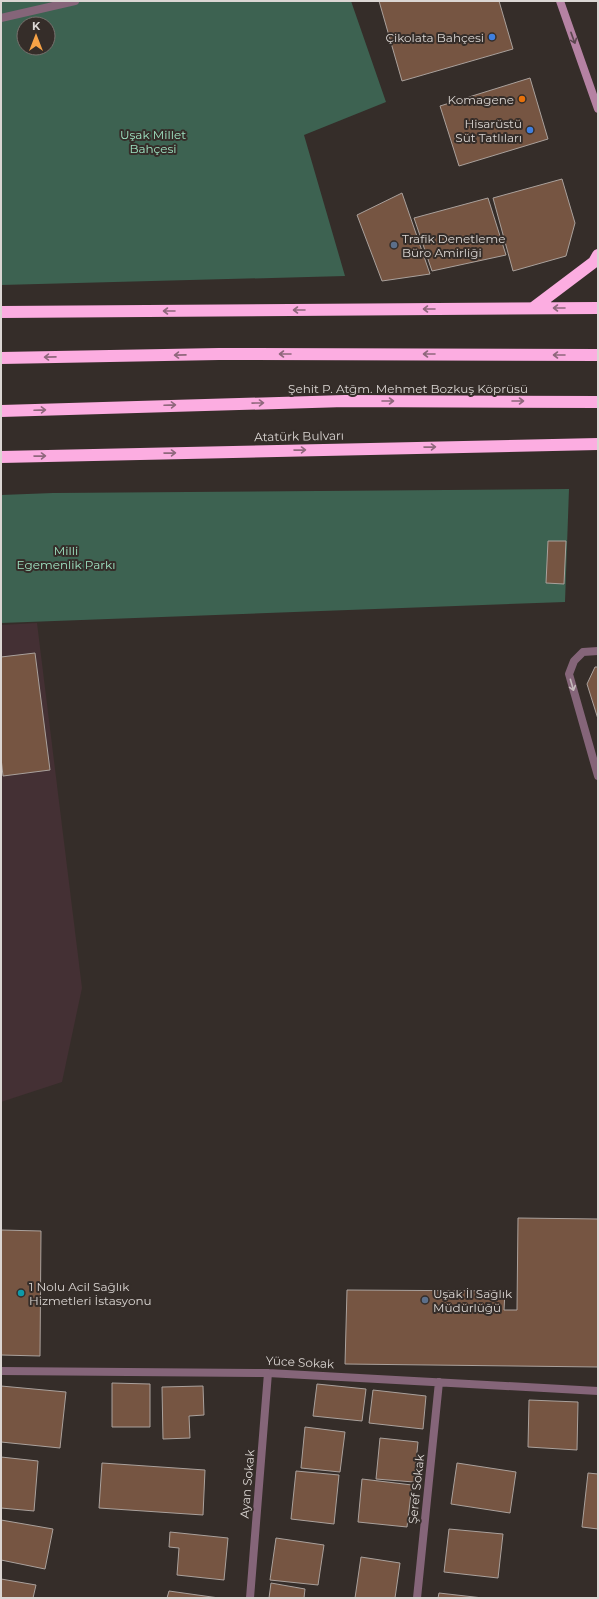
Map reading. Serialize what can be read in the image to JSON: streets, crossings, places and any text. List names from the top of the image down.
{
  "streets": {
    "highway": ["Şehit P. Atğm. Mehmet Bozkuş Köprüsü", "Atatürk Bulvarı"],
    "street": ["Yüce Sokak", "Ayan Sokak", "Şeref Sokak"]
  },
  "crossings": [
    ["Yüce Sokak", "Ayan Sokak"],
    ["Yüce Sokak", "Şeref Sokak"]
  ],
  "parks": ["Uşak Millet Bahçesi", "Milli Egemenlik Parkı"],
  "places": [
    "Çikolata Bahçesi",
    "Komagene",
    "Hisarüstü Süt Tatlıları",
    "Trafik Denetleme Büro Amirliği",
    "1 Nolu Acil Sağlık Hizmetleri İstasyonu",
    "Uşak İl Sağlık Müdürlüğü"
  ],
  "north": "top"
}
